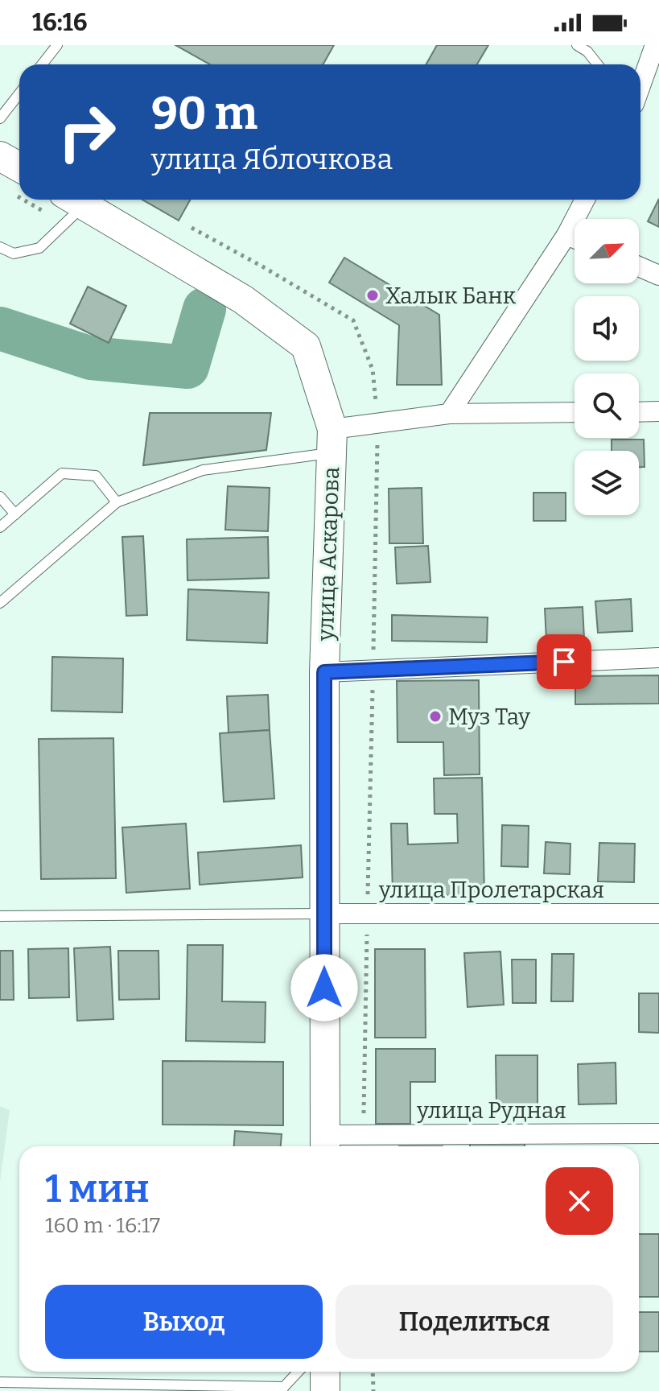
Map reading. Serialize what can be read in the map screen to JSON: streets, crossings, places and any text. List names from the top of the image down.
{
  "streets": {
    "main road": ["улица Аскарова"],
    "street": ["улица Пролетарская", "улица Рудная"]
  },
  "crossings": [
    ["улица Аскарова", "улица Пролетарская"],
    ["улица Аскарова", "улица Рудная"]
  ],
  "places": ["Халык Банк", "Муз Тау"],
  "north": "top right",
  "page": {
    "status": "16:16",
    "turn": ["90 m", "улица Яблочкова"],
    "heading": ["1 мин", "160 m · 16:17"],
    "buttons": ["Выход", "Поделиться"]
  }
}
